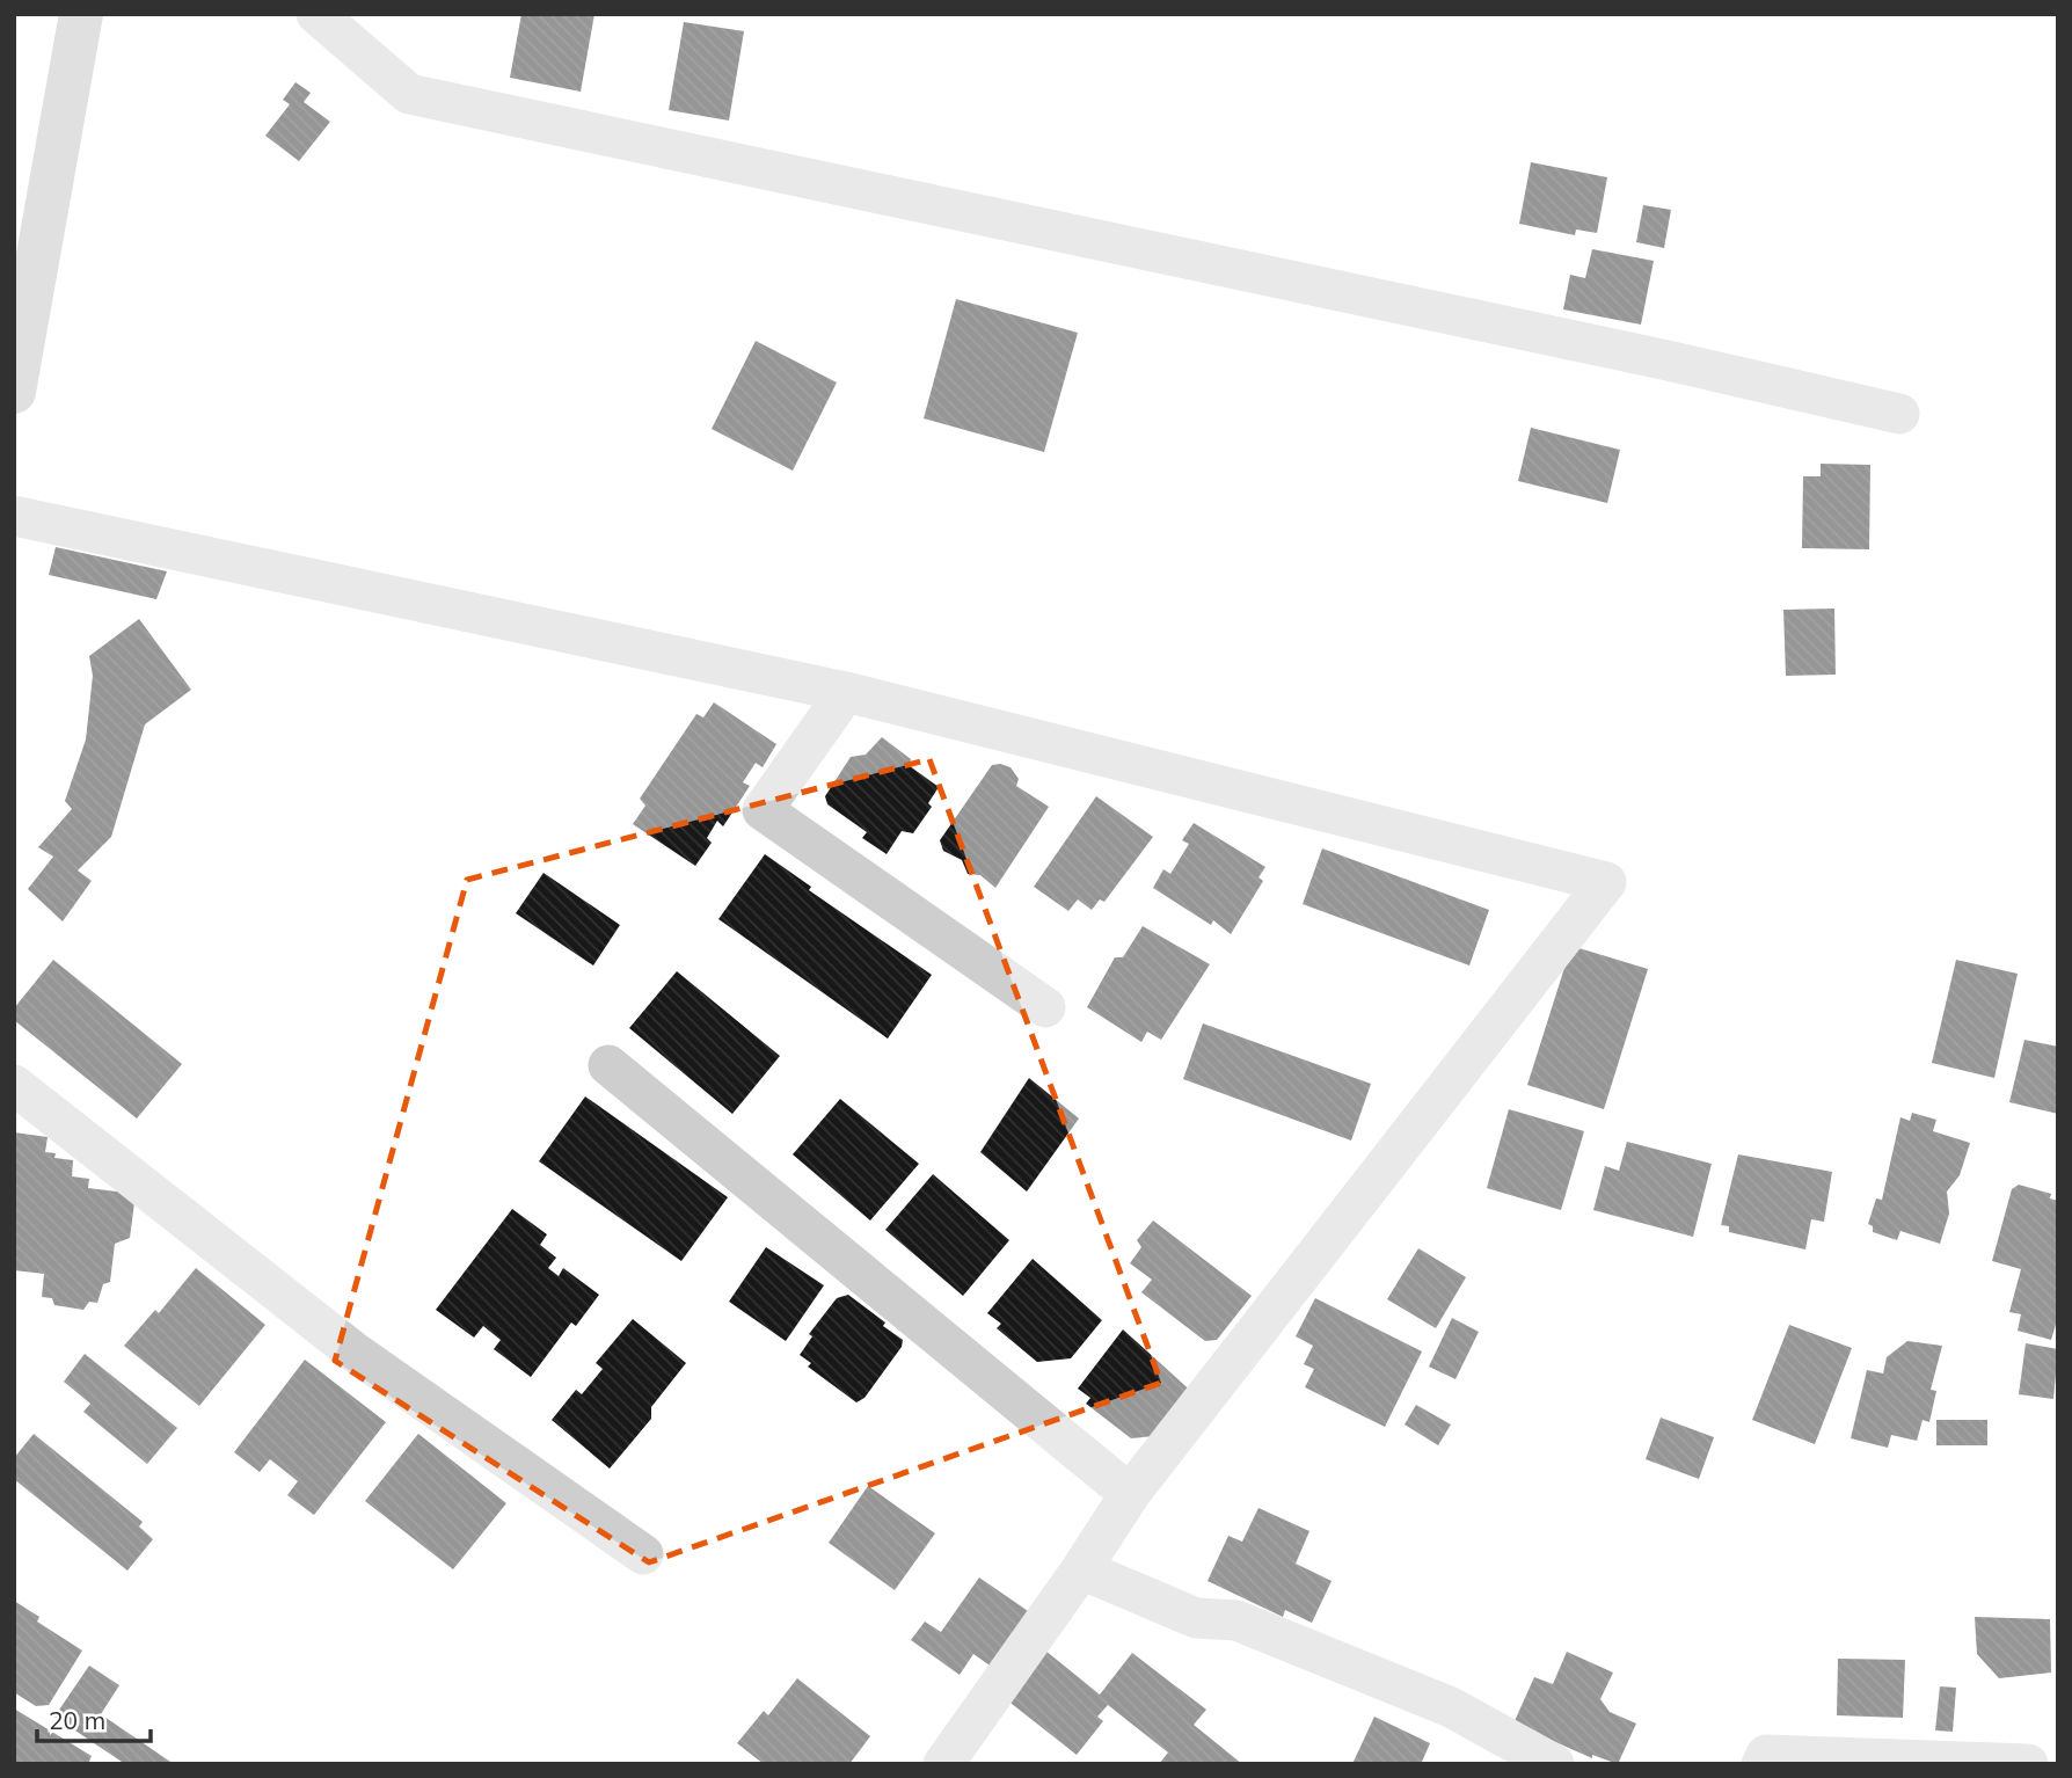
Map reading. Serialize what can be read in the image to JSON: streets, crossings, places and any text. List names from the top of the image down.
{
  "scale_bar": "20 m"
}
